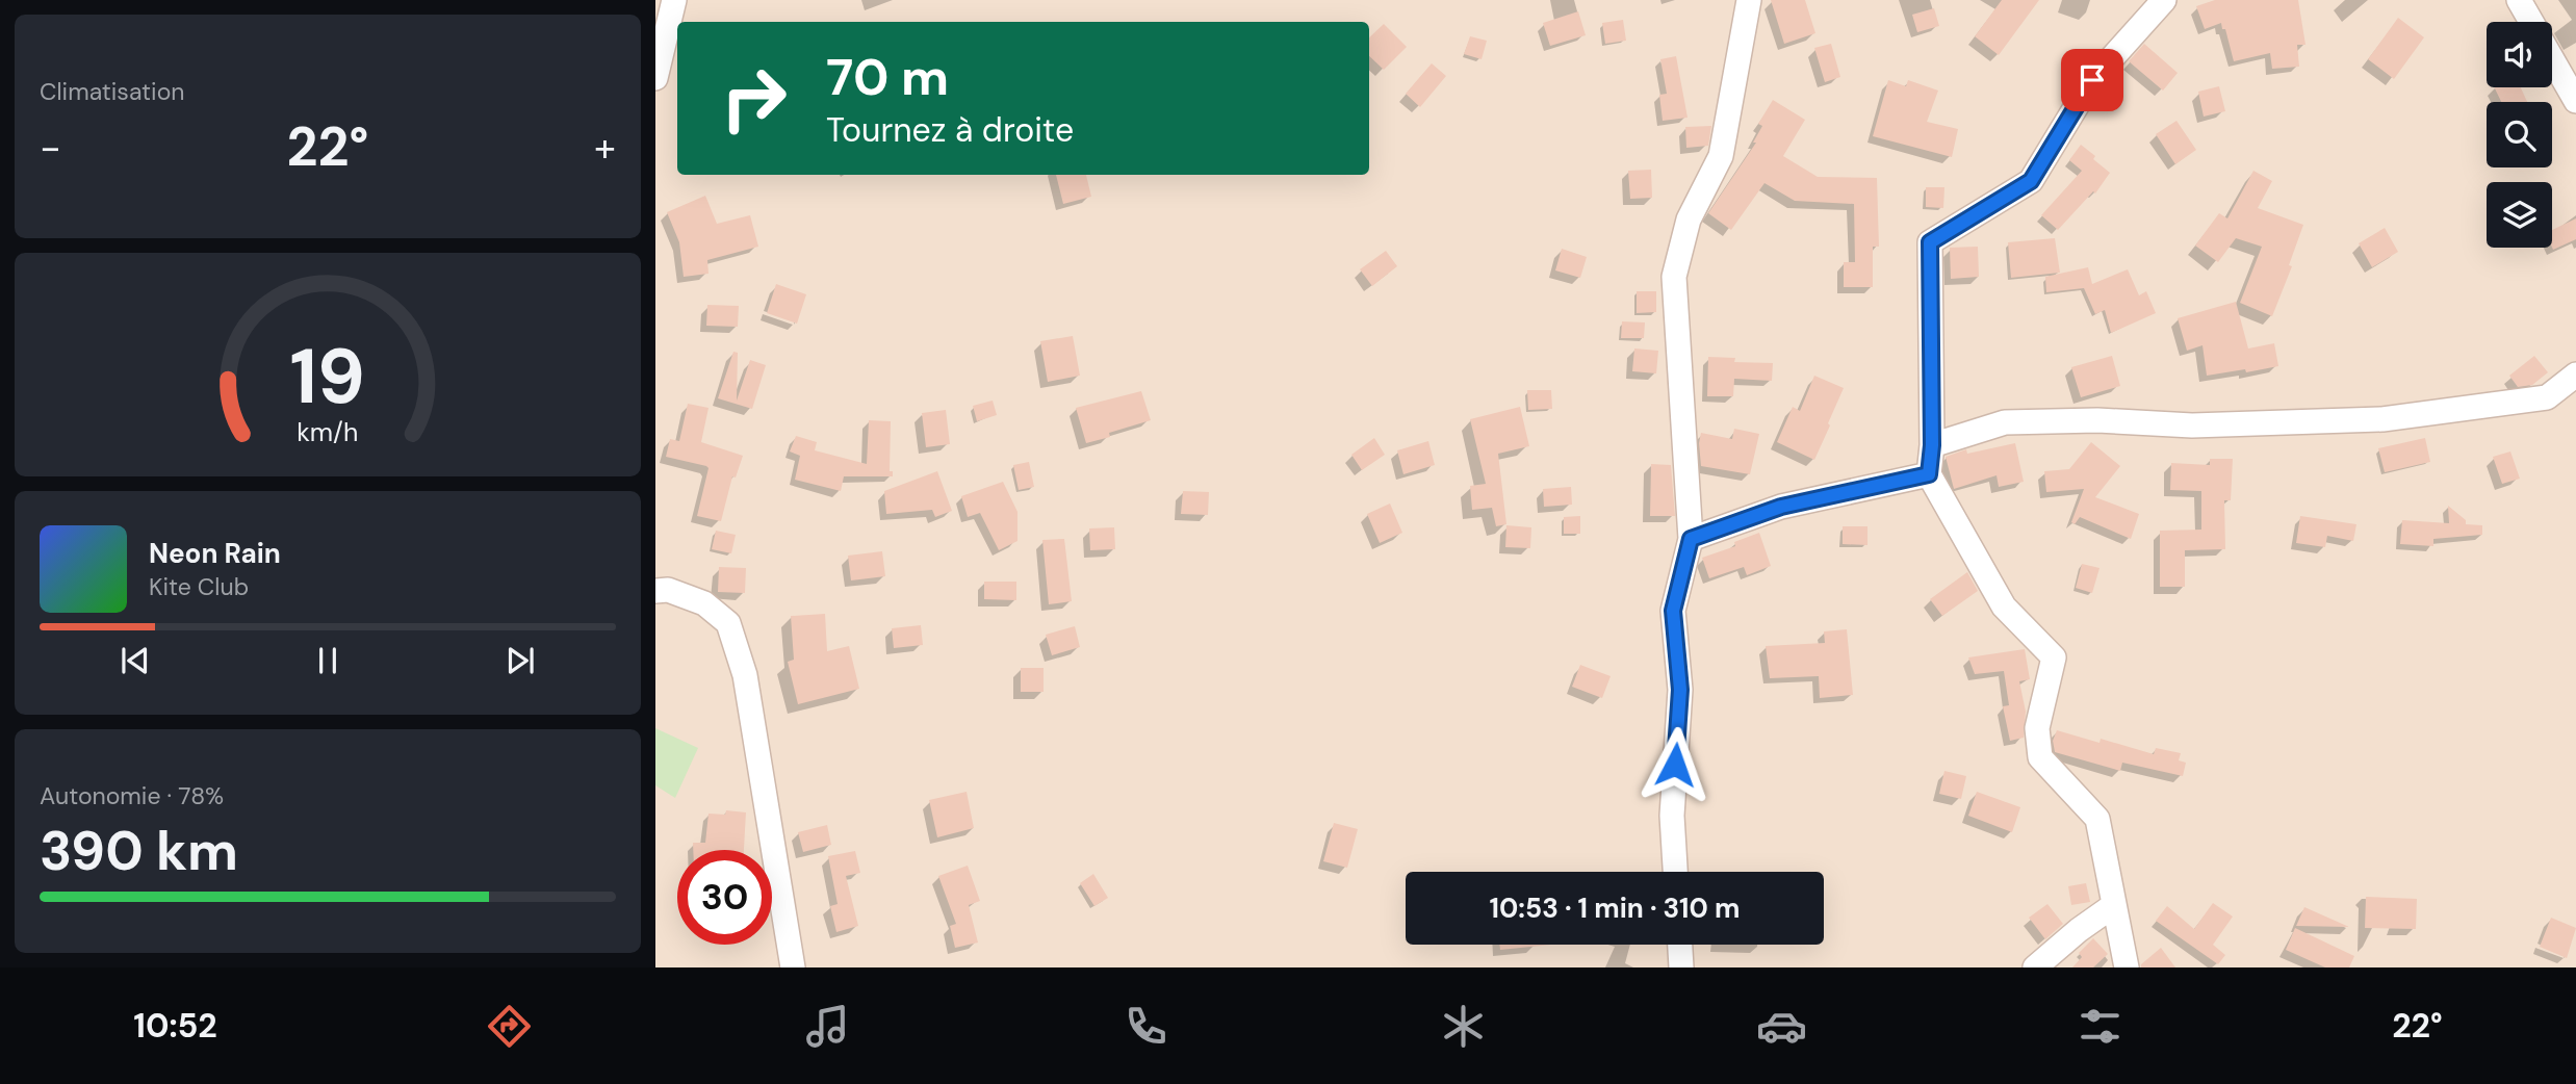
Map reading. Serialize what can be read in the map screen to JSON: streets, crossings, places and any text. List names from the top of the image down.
{
  "page": {
    "tile": [
      "Climatisation",
      ["Autonomie · 78%", "390 km"]
    ],
    "turn": ["70 m", "Tournez à droite"],
    "heat": ["−", "22°", "+"],
    "song": ["Neon Rain", "Kite Club"],
    "limit": "30",
    "trip": "10:53 · 1 min · 310 m",
    "tabs": ["10:52", "22°"],
    "gauge": ["19", "km/h"]
  }
}
